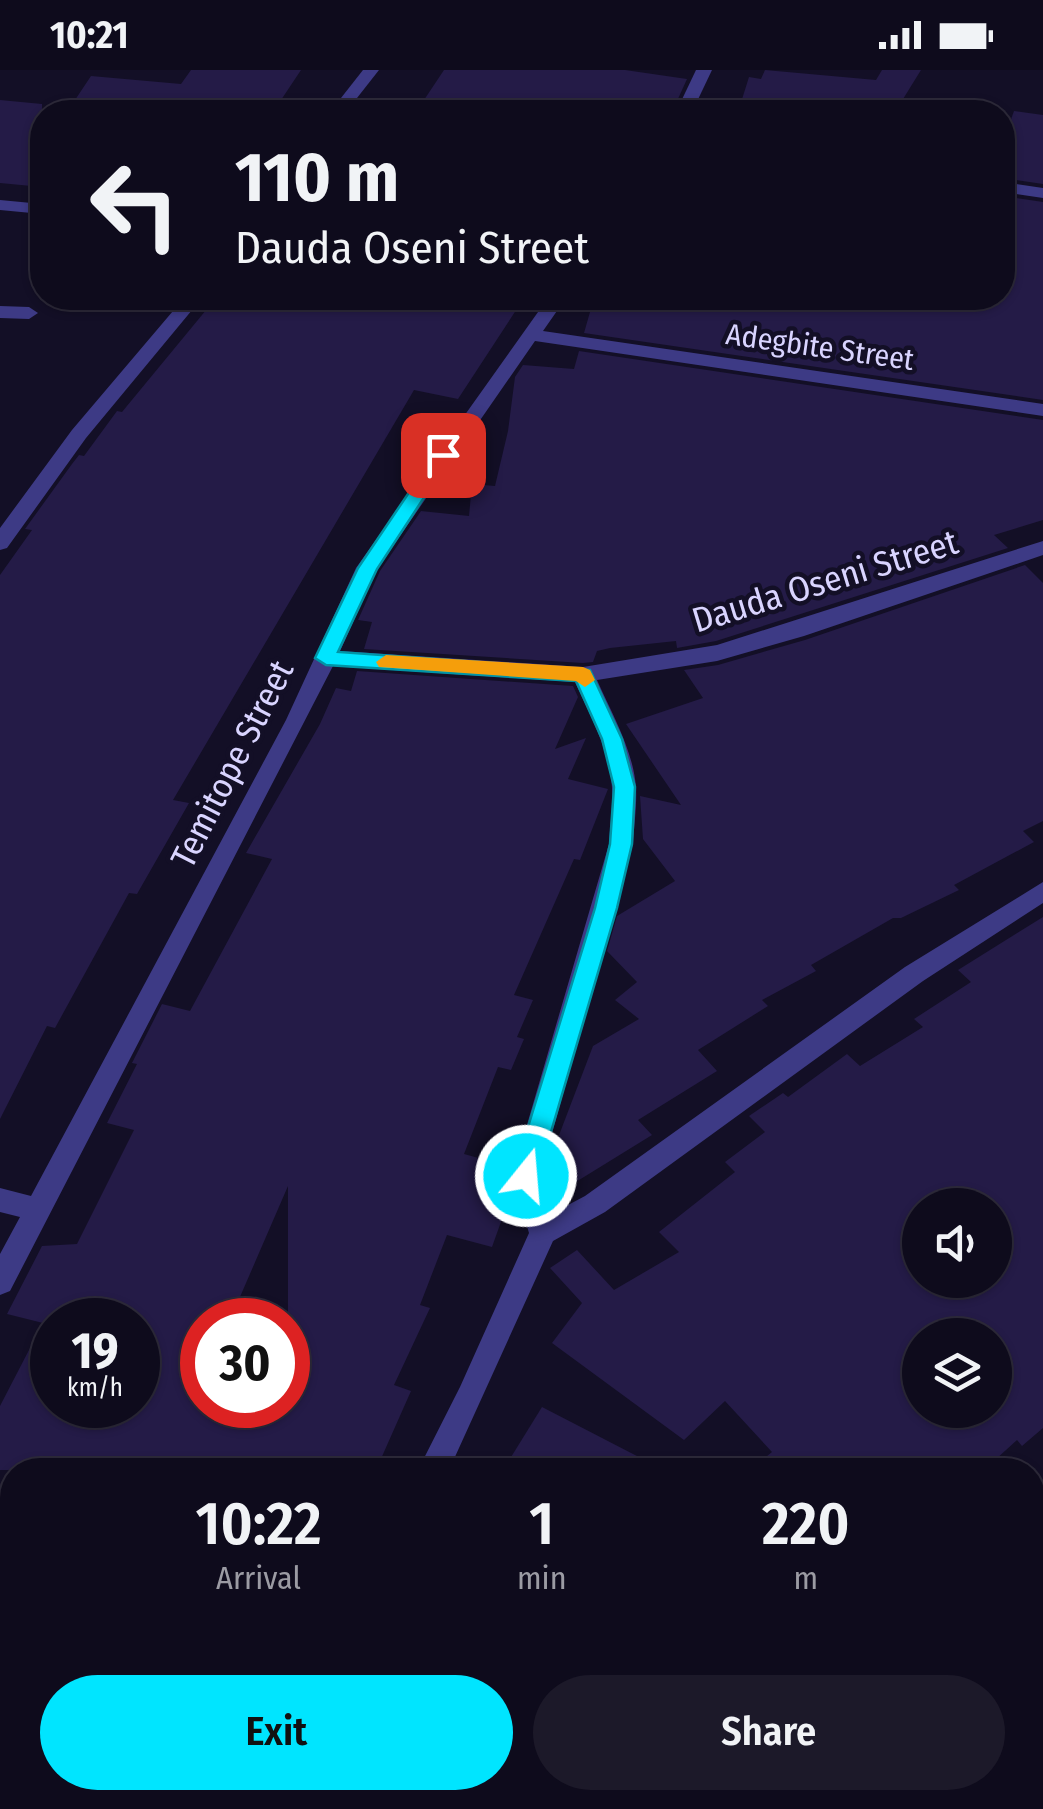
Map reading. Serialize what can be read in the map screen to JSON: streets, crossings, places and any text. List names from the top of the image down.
{
  "streets": {
    "street": ["Adegbite Street", "Dauda Oseni Street", "Temitope Street"]
  },
  "crossings": [
    ["Adegbite Street", "Temitope Street"],
    ["Dauda Oseni Street", "Temitope Street"]
  ],
  "page": {
    "status": "10:21",
    "turn": ["110 m", "Dauda Oseni Street"],
    "speed": "19 km/h",
    "limit": "30",
    "eta": [
      "10:22",
      "Arrival",
      "1",
      "min",
      "220",
      "m"
    ],
    "buttons": ["Exit", "Share"]
  }
}
